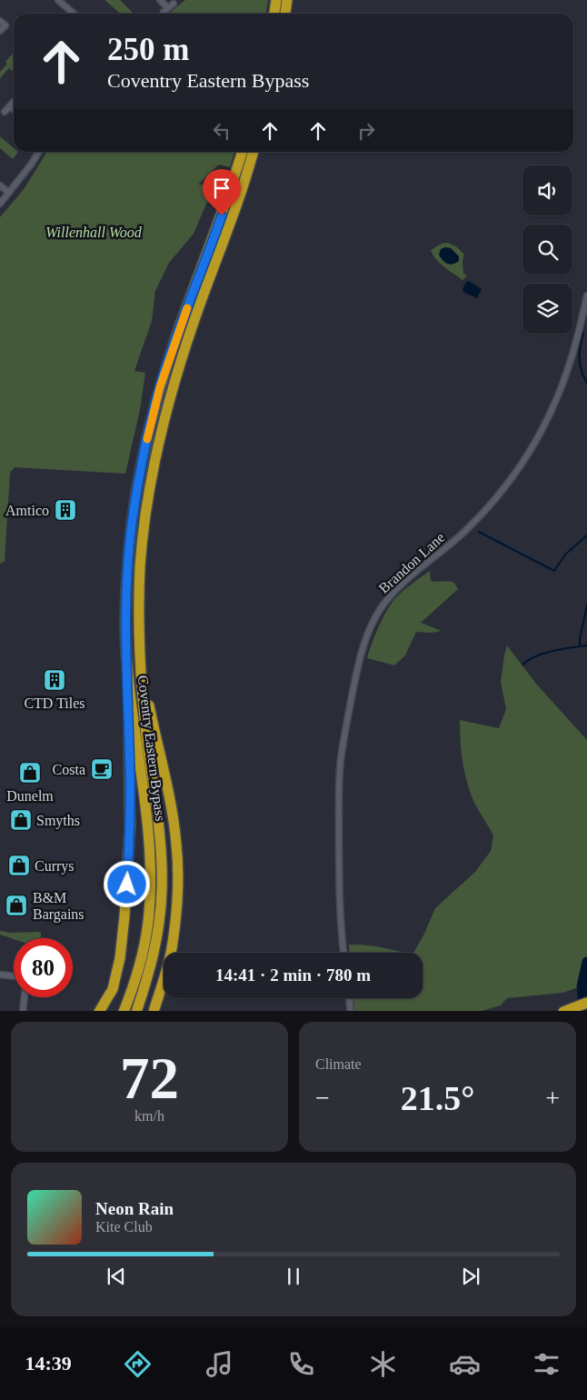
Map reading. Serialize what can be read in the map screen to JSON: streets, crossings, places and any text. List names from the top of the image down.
{
  "streets": {
    "highway": ["Coventry Eastern Bypass"],
    "street": ["Brandon Lane"]
  },
  "parks": ["Willenhall Wood"],
  "places": {
    "building": ["Amtico", "CTD Tiles"],
    "cafe": ["Costa"],
    "shop": [
      "Dunelm",
      "Smyths",
      "Currys",
      "B&M Bargains"
    ]
  },
  "page": {
    "turn": ["250 m", "Coventry Eastern Bypass"],
    "limit": "80",
    "trip": "14:41 · 2 min · 780 m",
    "tile": [
      ["72", "km/h"],
      "Climate"
    ],
    "heat": ["−", "21.5°", "+"],
    "song": ["Neon Rain", "Kite Club"],
    "tabs": "14:39"
  }
}
